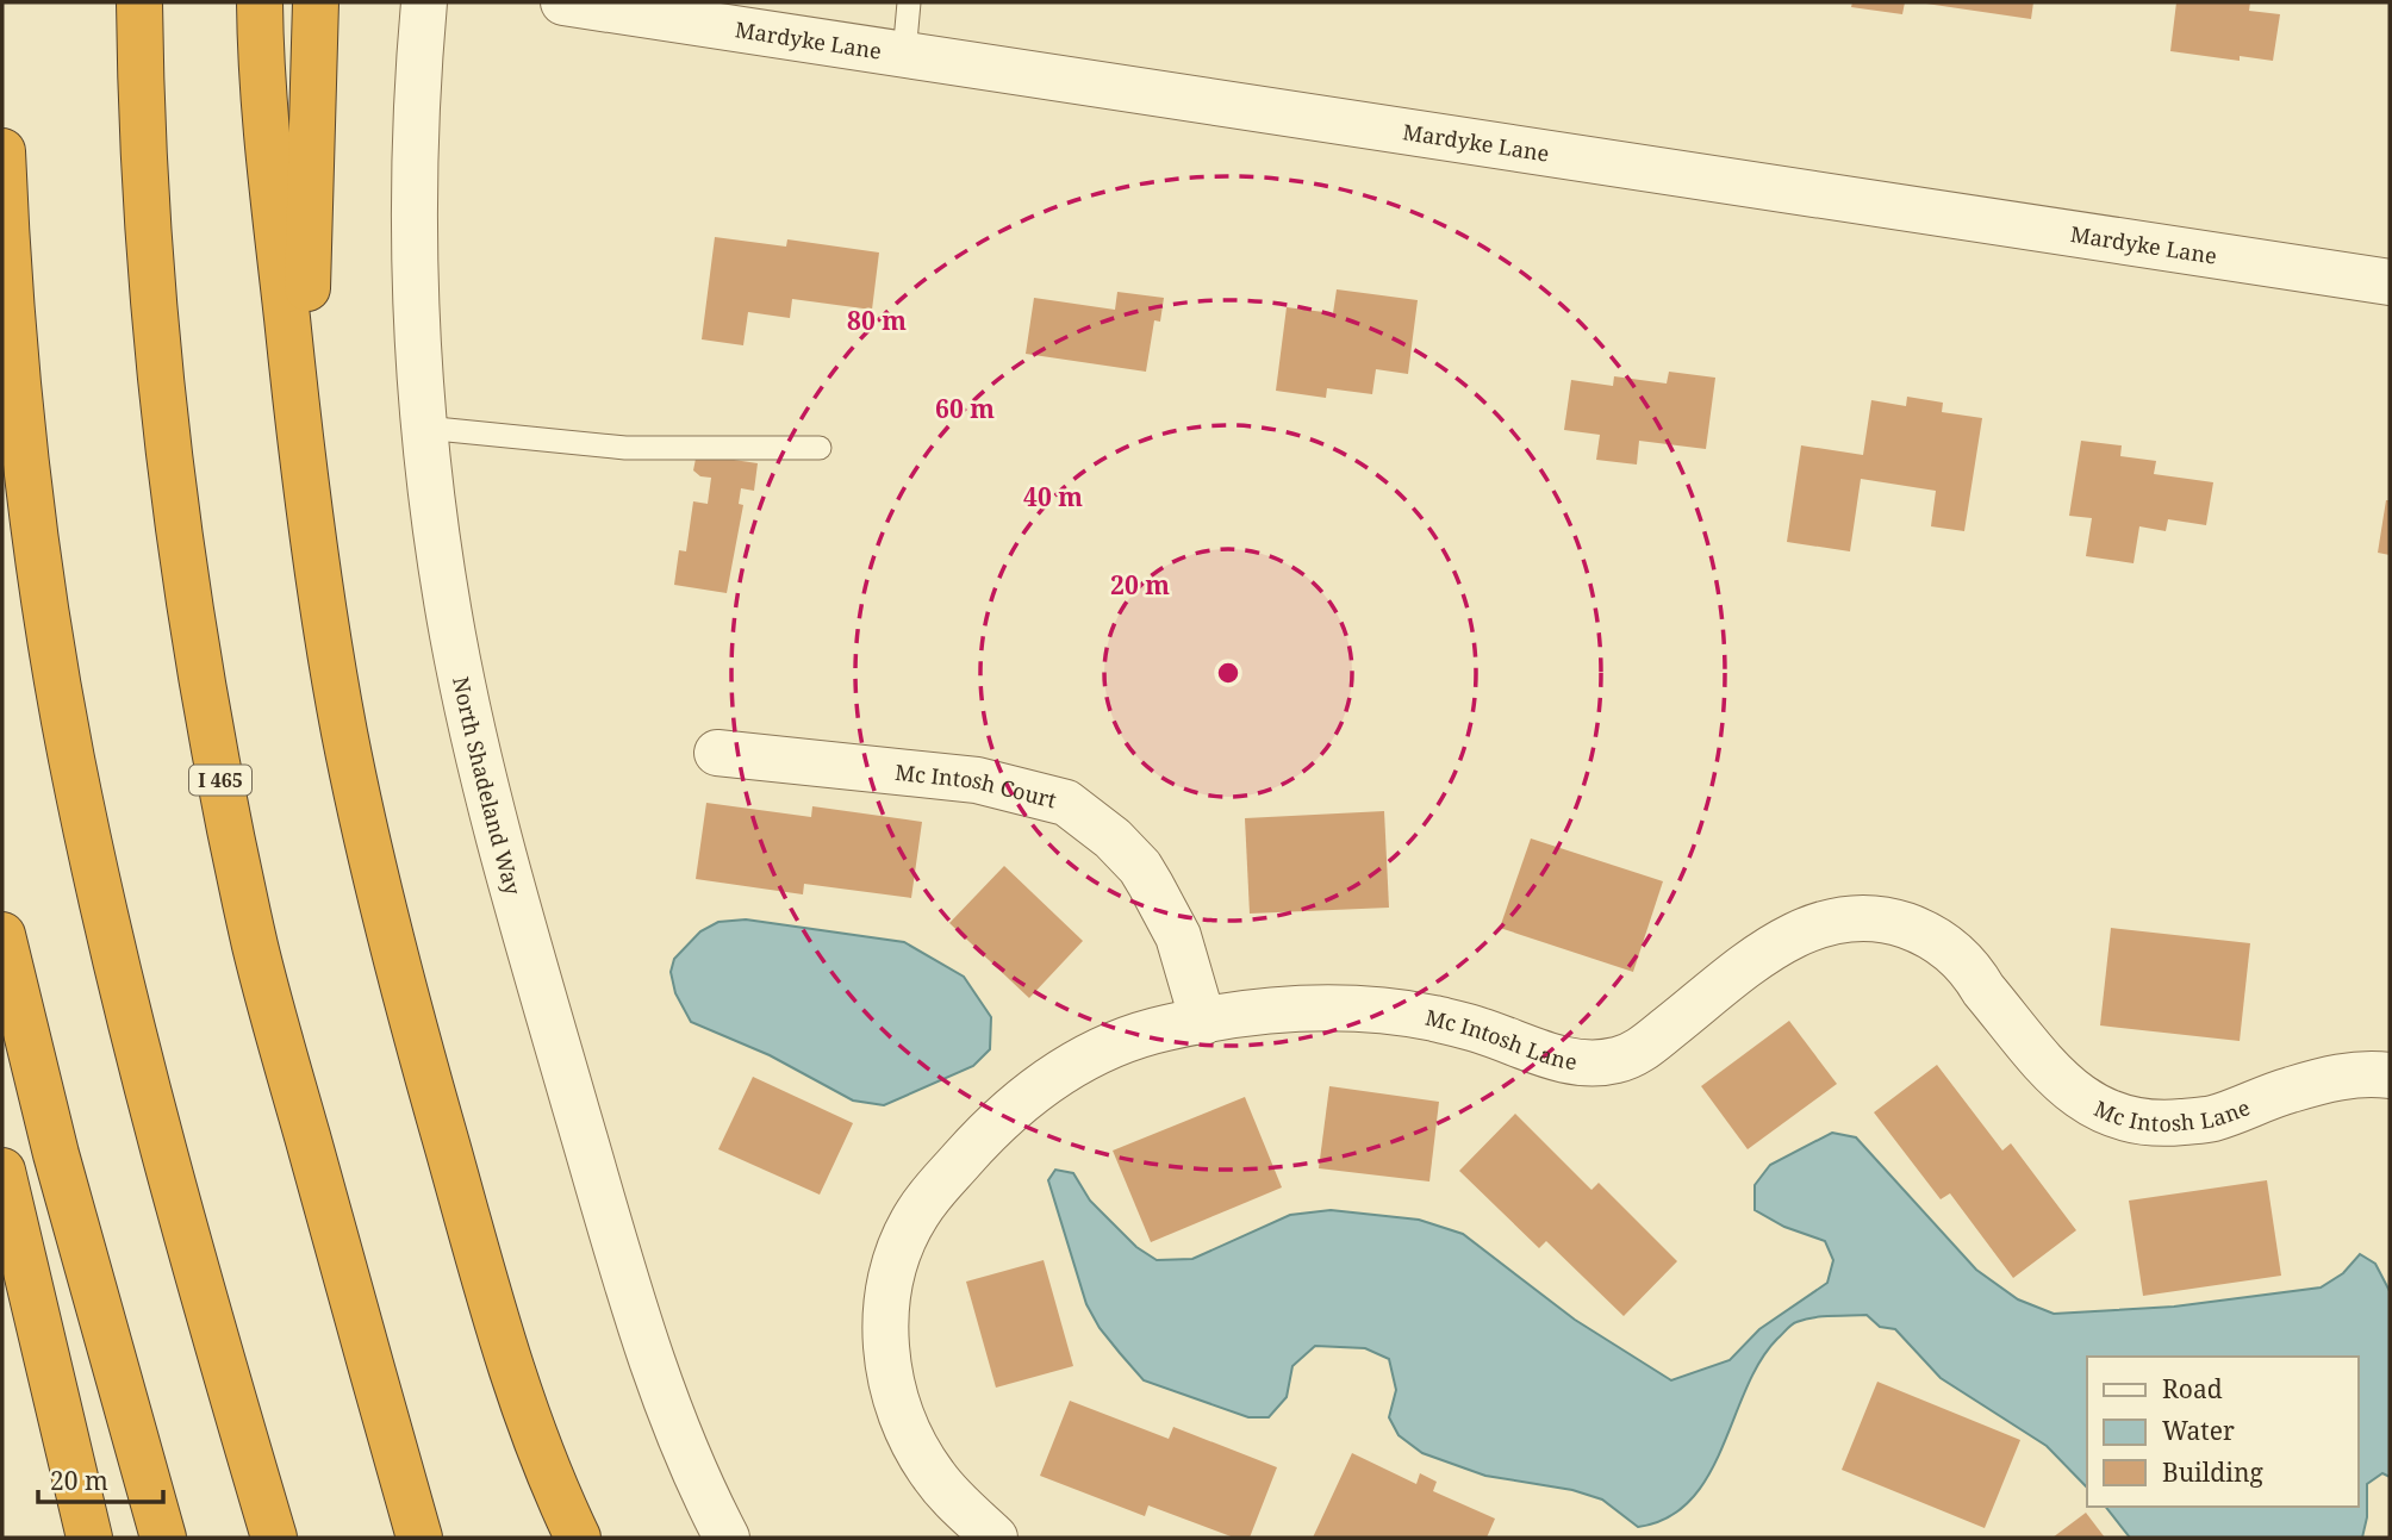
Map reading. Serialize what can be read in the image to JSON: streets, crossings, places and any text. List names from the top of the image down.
{
  "streets": {
    "highway": ["I 465"],
    "street": [
      "Mardyke Lane",
      "North Shadeland Way",
      "Mc Intosh Court",
      "Mc Intosh Lane"
    ]
  },
  "crossings": [
    ["Mc Intosh Court", "Mc Intosh Lane"]
  ],
  "legend": ["Road", "Water", "Building"],
  "scale_bar": "20 m",
  "rings": [
    "80 m",
    "60 m",
    "40 m",
    "20 m"
  ]
}
